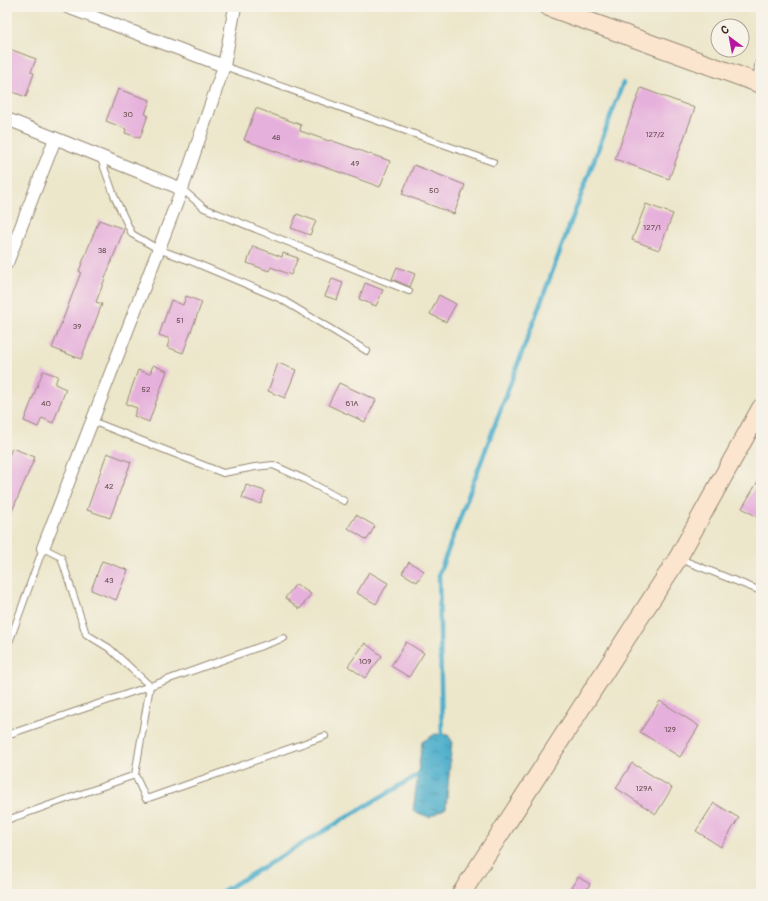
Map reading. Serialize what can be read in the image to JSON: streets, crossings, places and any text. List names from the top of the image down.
{
  "house_numbers": [
    "30",
    "127/2",
    "48",
    "49",
    "50",
    "127/1",
    "38",
    "51",
    "39",
    "52",
    "40",
    "61А",
    "42",
    "43",
    "109",
    "129",
    "129А"
  ],
  "north": "top left"
}
